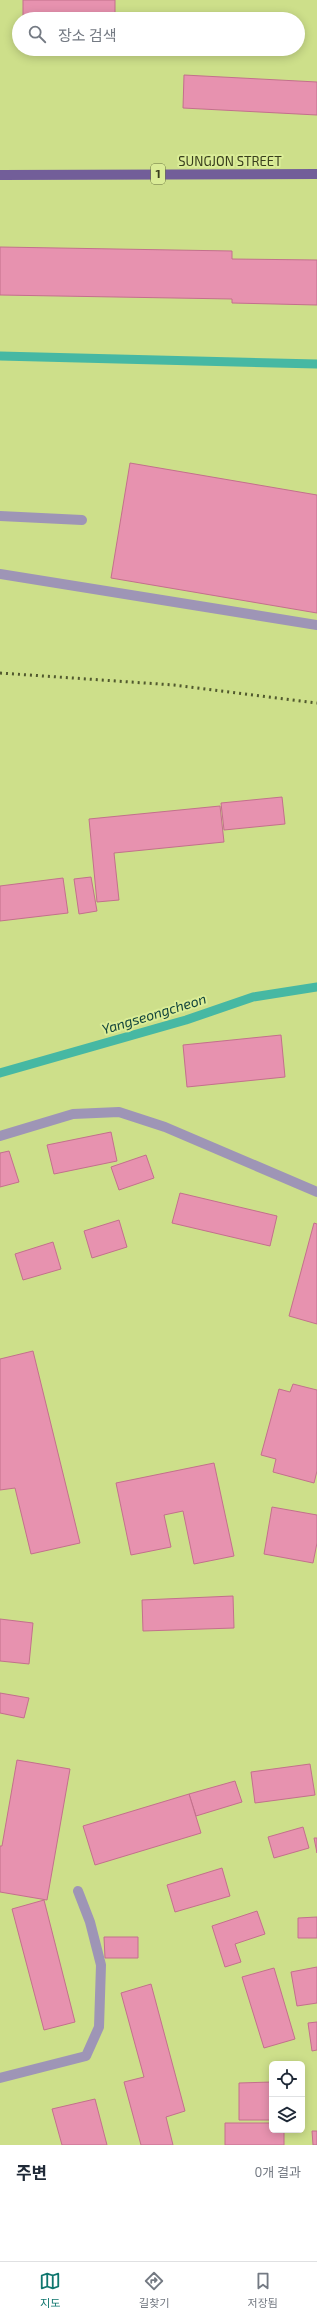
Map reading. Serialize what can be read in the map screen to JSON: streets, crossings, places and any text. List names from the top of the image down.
{
  "streets": {
    "main road": ["SUNGJON STREET", "1"]
  },
  "water": ["Yangseongcheon"],
  "page": {
    "search": "장소 검색",
    "heading": ["주변", "0개 결과"],
    "nav": ["지도", "길찾기", "저장됨"]
  }
}
